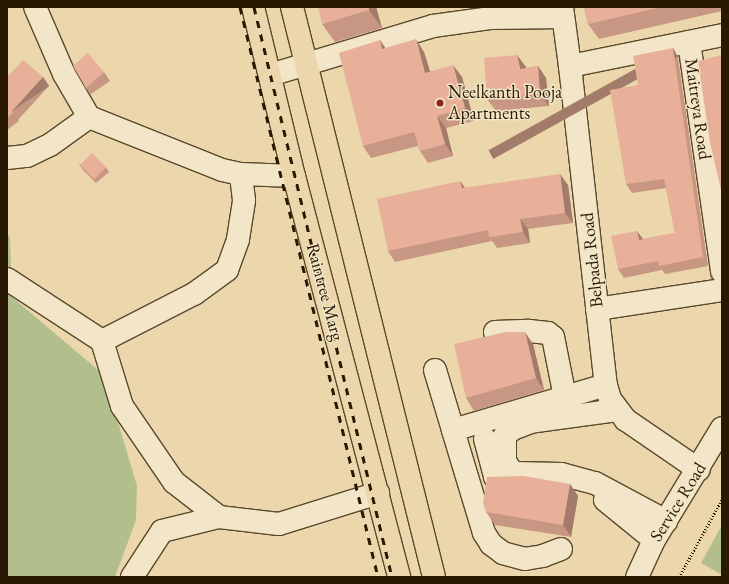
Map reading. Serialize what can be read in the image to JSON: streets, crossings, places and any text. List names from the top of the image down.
{
  "streets": {
    "main road": ["Raintree Marg"],
    "street": ["Maitreya Road", "Belpada Road", "Service Road"]
  },
  "crossings": [
    ["Belpada Road", "Service Road"]
  ],
  "places": ["Neelkanth Pooja Apartments"]
}
